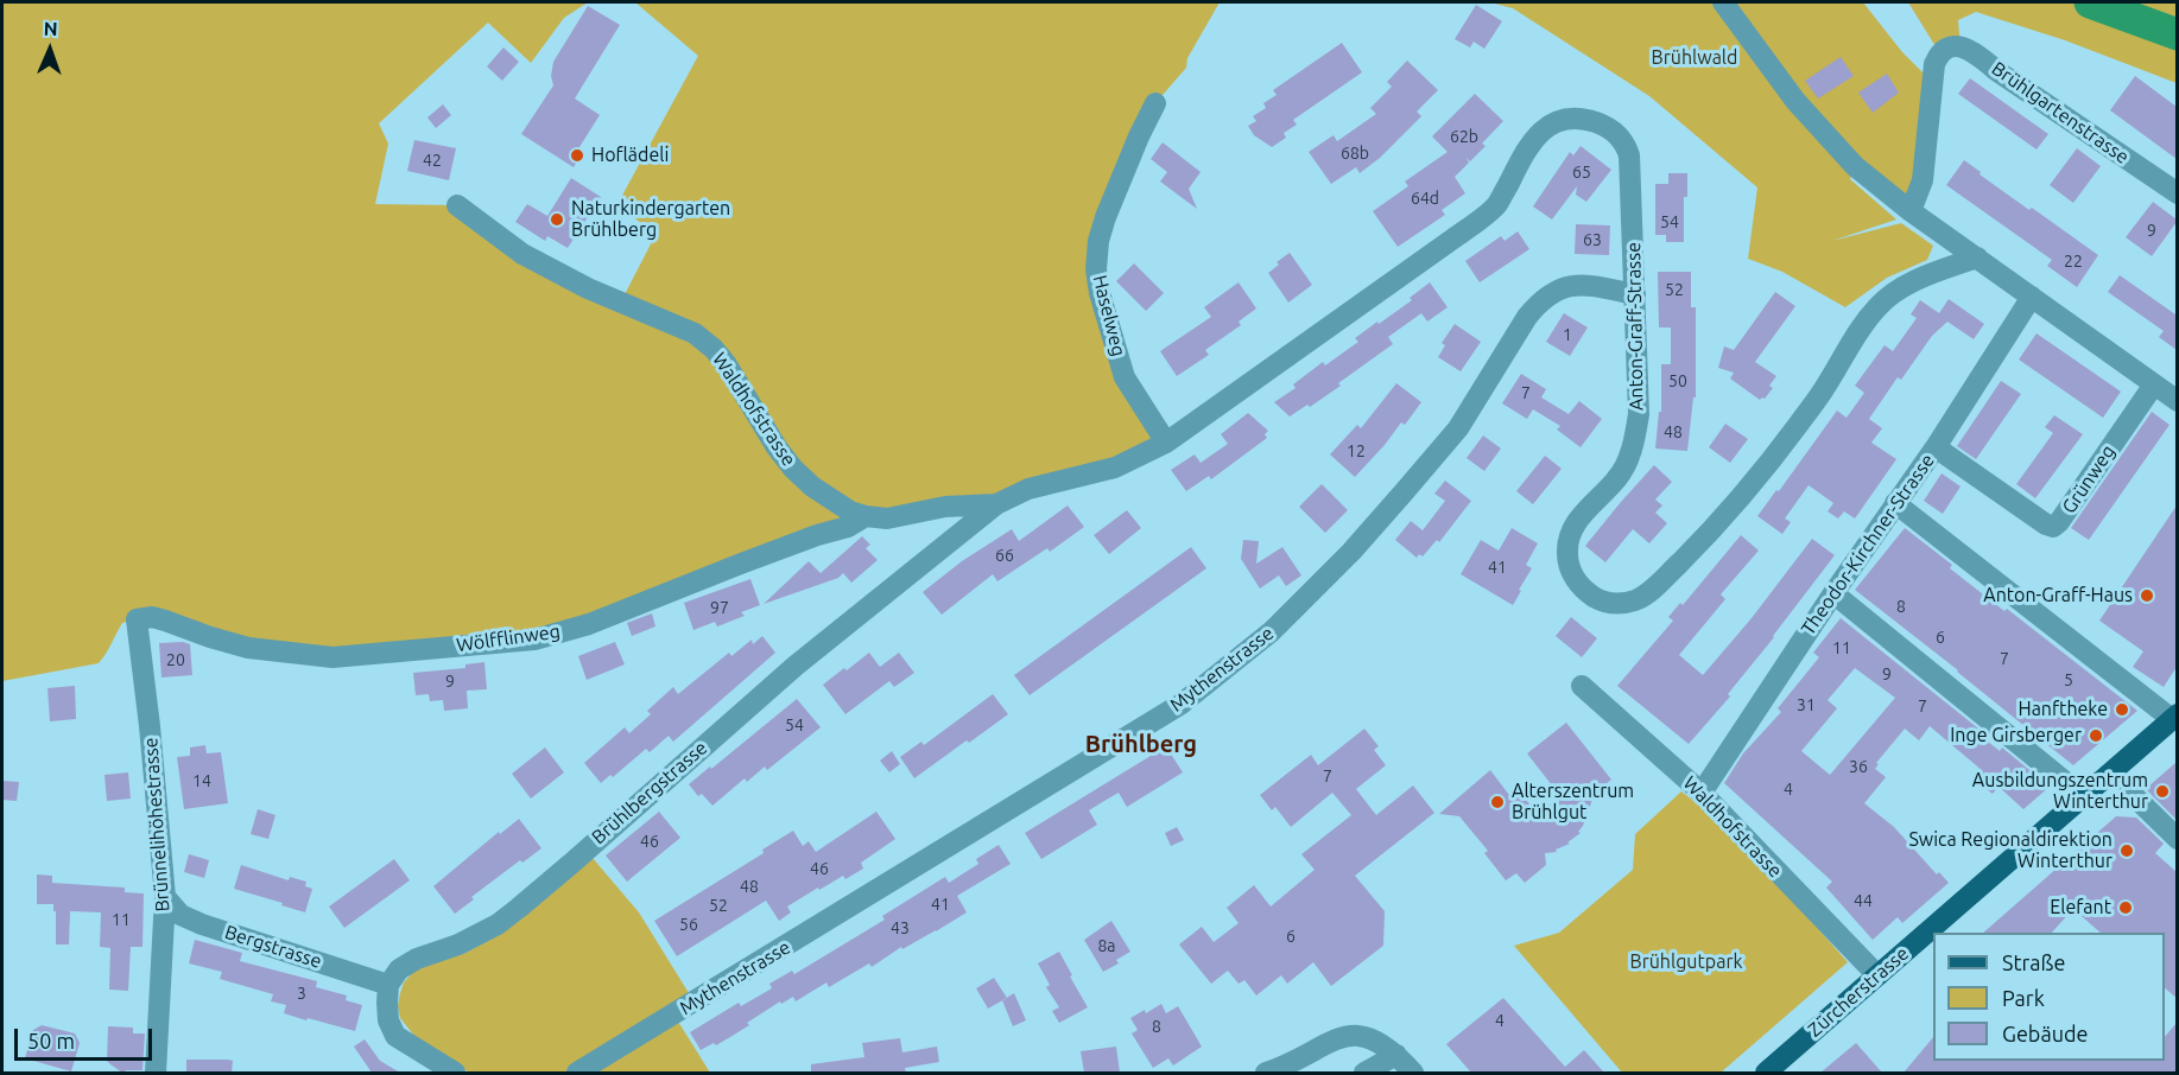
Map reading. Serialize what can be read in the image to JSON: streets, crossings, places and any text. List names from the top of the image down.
{
  "streets": {
    "main road": ["Zürcherstrasse"],
    "street": [
      "Brühlgartenstrasse",
      "Haselweg",
      "Anton-Graff-Strasse",
      "Waldhofstrasse",
      "Grünweg",
      "Theodor-Kirchner-Strasse",
      "Wölfflinweg",
      "Mythenstrasse",
      "Brühlbergstrasse",
      "Brünnelihöhestrasse",
      "Bergstrasse"
    ]
  },
  "crossings": [
    ["Haselweg", "Anton-Graff-Strasse"],
    ["Anton-Graff-Strasse", "Waldhofstrasse"],
    ["Anton-Graff-Strasse", "Mythenstrasse"],
    ["Waldhofstrasse", "Theodor-Kirchner-Strasse"],
    ["Waldhofstrasse", "Wölfflinweg"],
    ["Waldhofstrasse", "Brühlbergstrasse"],
    ["Waldhofstrasse", "Zürcherstrasse"],
    ["Grünweg", "Theodor-Kirchner-Strasse"],
    ["Wölfflinweg", "Brünnelihöhestrasse"],
    ["Brühlbergstrasse", "Bergstrasse"],
    ["Brünnelihöhestrasse", "Bergstrasse"]
  ],
  "districts": ["Brühlberg"],
  "parks": ["Brühlwald", "Brühlgutpark"],
  "places": [
    "Hoflädeli",
    "Naturkindergarten Brühlberg",
    "Anton-Graff-Haus",
    "Hanftheke",
    "Inge Girsberger",
    "Ausbildungszentrum Winterthur",
    "Alterszentrum Brühlgut",
    "Swica Regionaldirektion Winterthur",
    "Elefant"
  ],
  "house_numbers": [
    "62b",
    "68b",
    "42",
    "65",
    "64d",
    "54",
    "9",
    "63",
    "22",
    "52",
    "1",
    "50",
    "7",
    "48",
    "12",
    "66",
    "41",
    "8",
    "97",
    "6",
    "11",
    "7",
    "20",
    "9",
    "5",
    "9",
    "31",
    "7",
    "54",
    "36",
    "7",
    "14",
    "4",
    "46",
    "46",
    "48",
    "44",
    "41",
    "52",
    "11",
    "56",
    "43",
    "6",
    "8a",
    "3",
    "4",
    "8"
  ],
  "legend": ["Straße", "Park", "Gebäude"],
  "scale_bar": "50 m",
  "north": "top"
}
